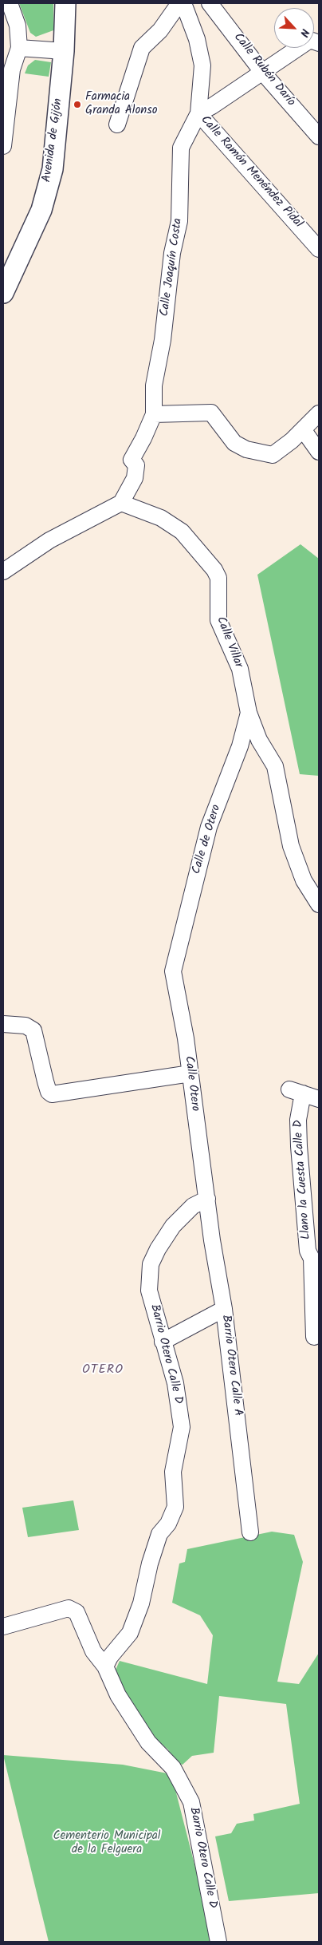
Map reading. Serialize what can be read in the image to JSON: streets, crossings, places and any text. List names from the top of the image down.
{
  "streets": {
    "street": [
      "Calle Rubén Darío",
      "Avenida de Gijón",
      "Calle Ramón Menéndez Pidal",
      "Calle Joaquín Costa",
      "Calle Villar",
      "Calle de Otero",
      "Calle Otero",
      "Llano la Cuesta Calle D",
      "Barrio Otero Calle D",
      "Barrio Otero Calle A"
    ]
  },
  "crossings": [
    ["Calle Ramón Menéndez Pidal", "Calle Joaquín Costa"],
    ["Calle Joaquín Costa", "Calle Villar"],
    ["Calle Villar", "Calle de Otero"],
    ["Calle de Otero", "Calle Otero"],
    ["Calle Otero", "Barrio Otero Calle D"],
    ["Calle Otero", "Barrio Otero Calle A"],
    ["Barrio Otero Calle D", "Barrio Otero Calle A"]
  ],
  "districts": ["OTERO"],
  "parks": ["Cementerio Municipal de la Felguera"],
  "places": ["Farmacia Granda Alonso"],
  "north": "bottom right"
}
